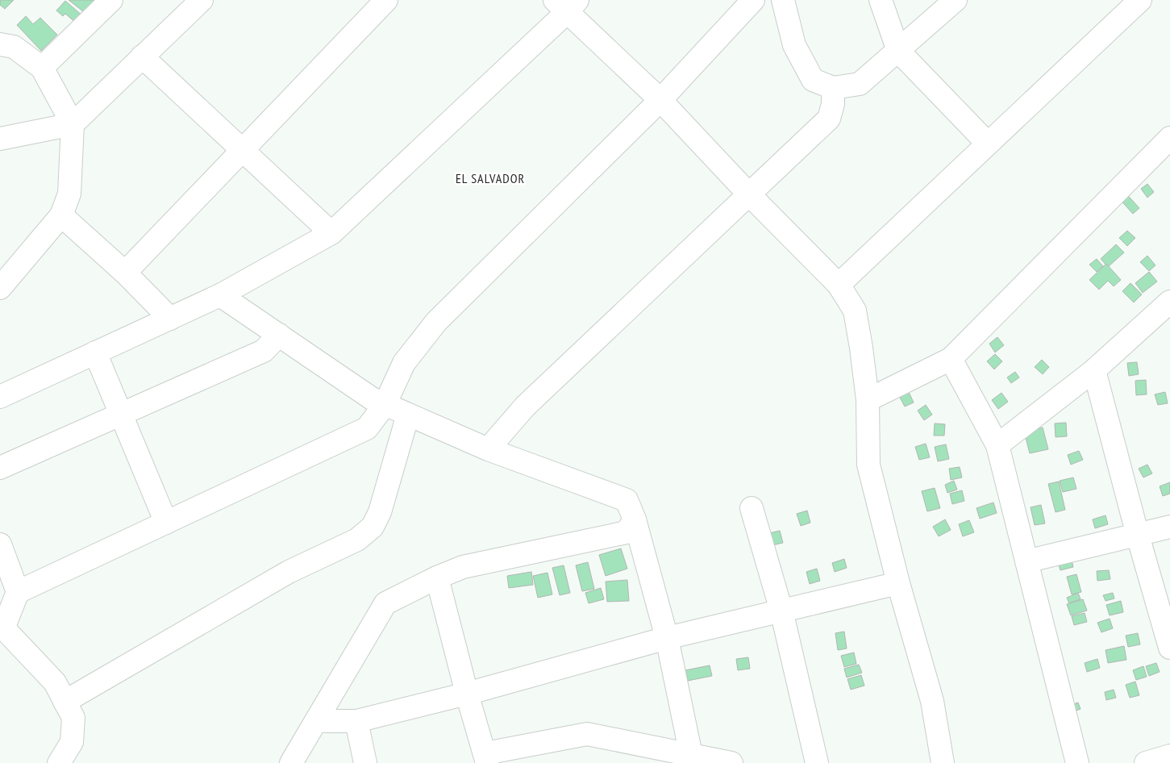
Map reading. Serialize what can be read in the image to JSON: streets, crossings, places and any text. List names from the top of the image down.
{
  "districts": ["EL SALVADOR"]
}
